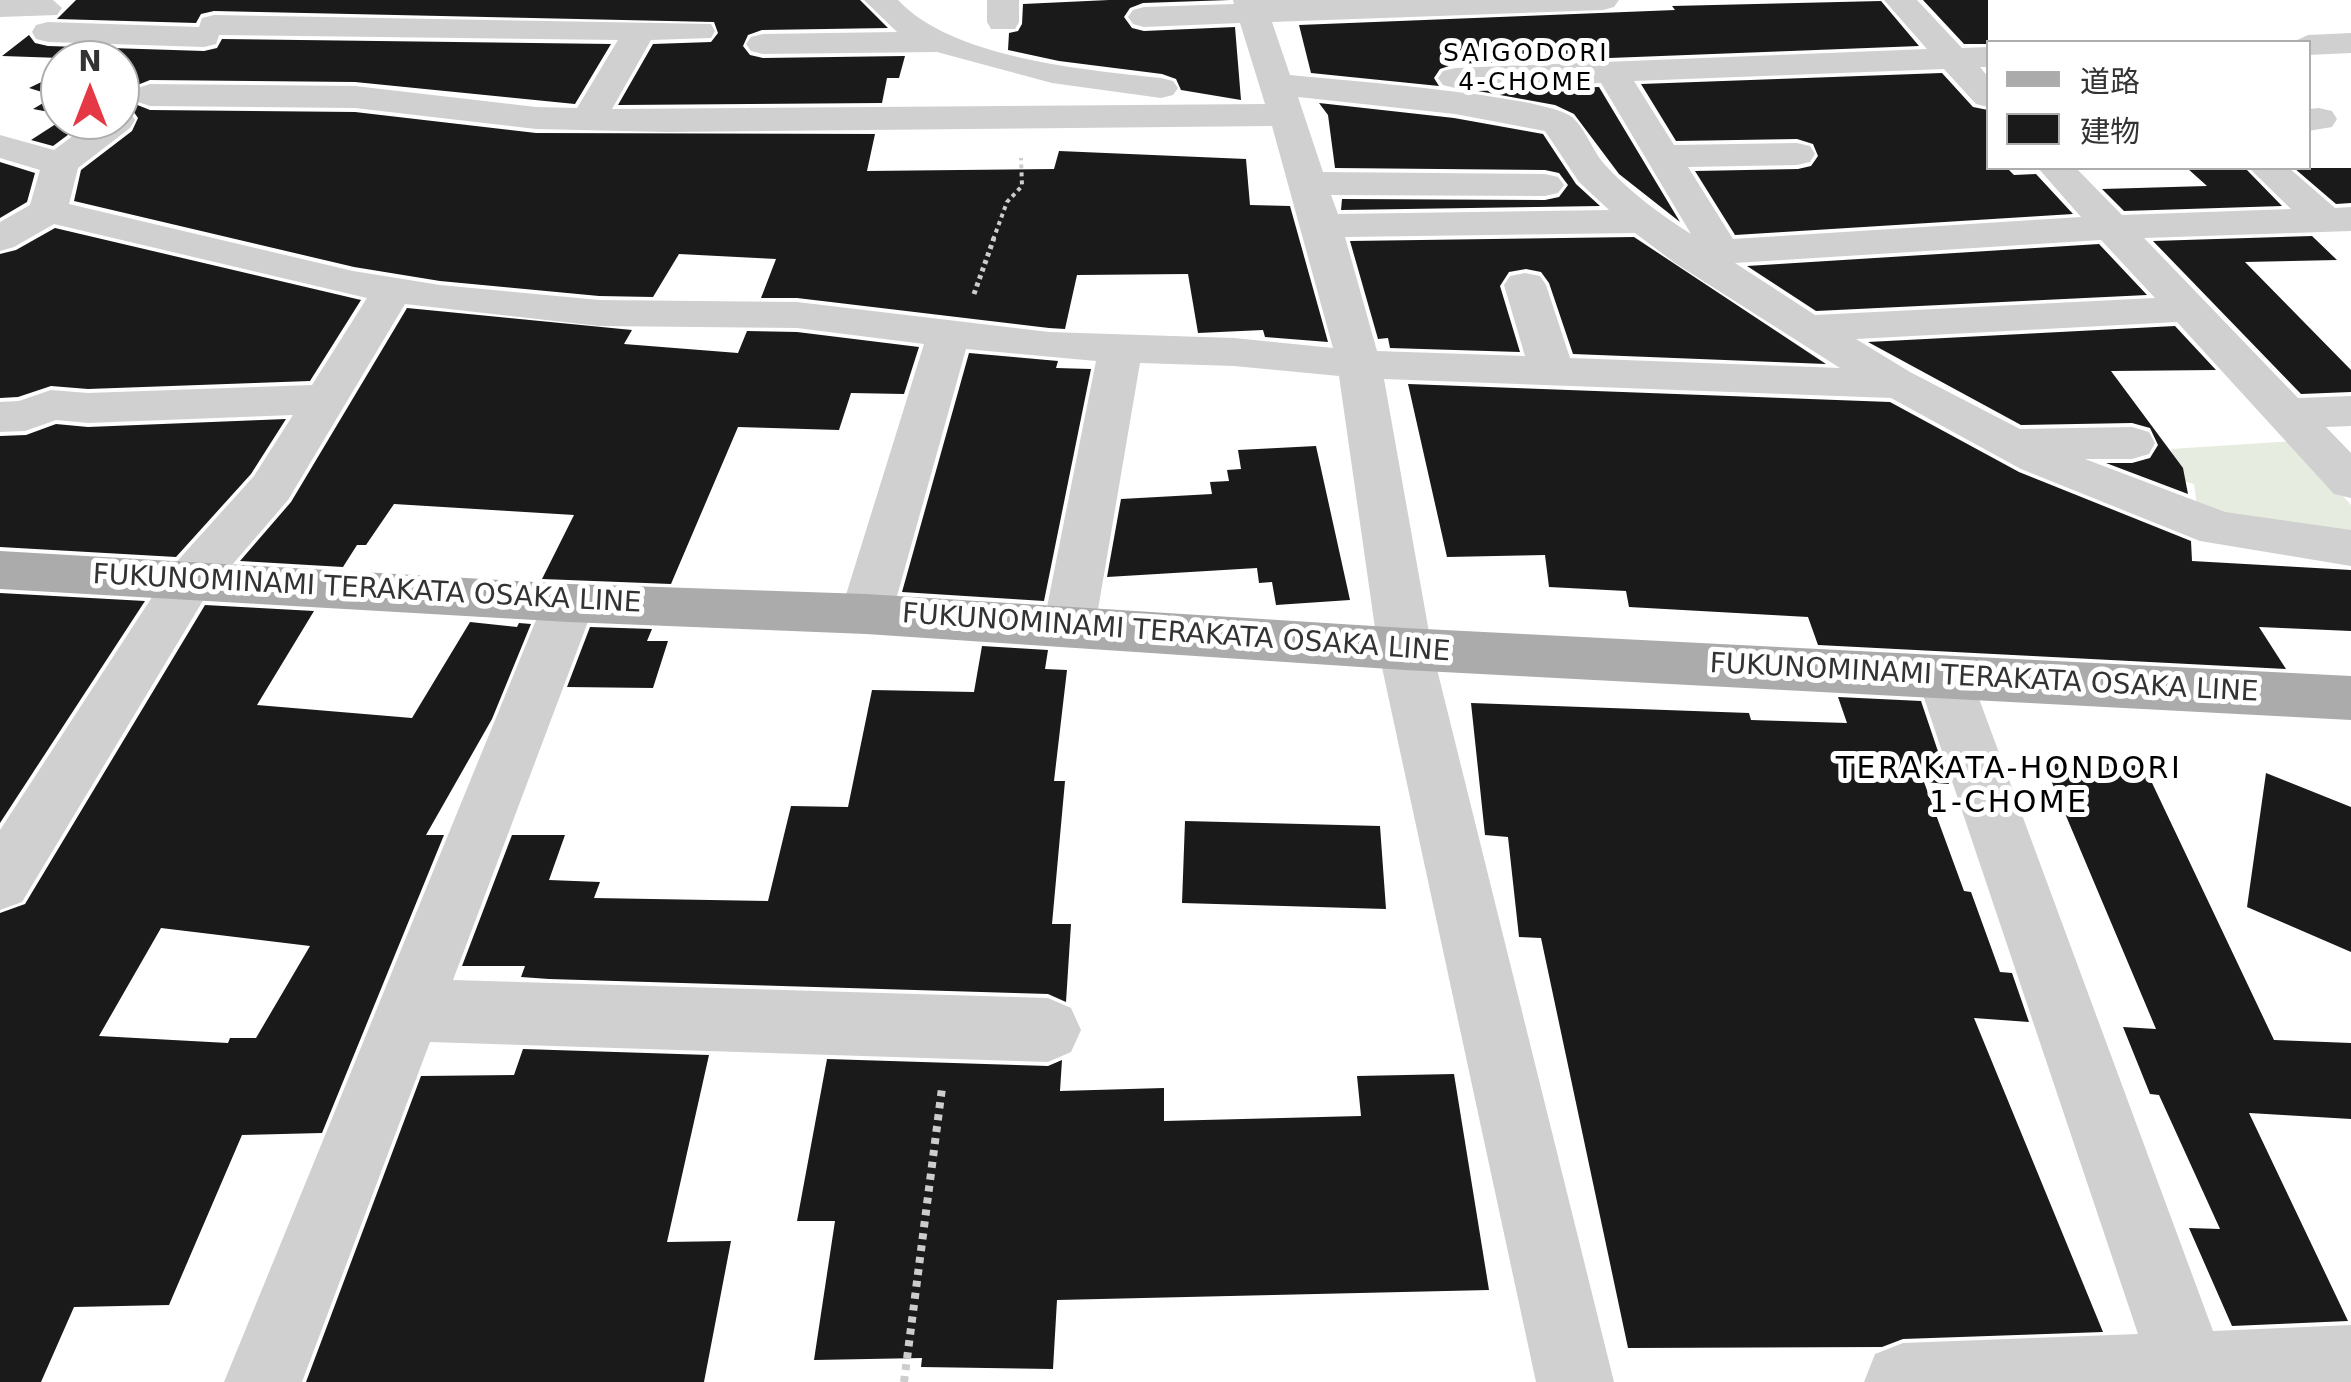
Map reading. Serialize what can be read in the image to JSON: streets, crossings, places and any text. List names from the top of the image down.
{
  "streets": {
    "main road": ["FUKUNOMINAMI TERAKATA OSAKA LINE"]
  },
  "districts": ["SAIGODORI 4-CHOME", "TERAKATA-HONDORI 1-CHOME"],
  "legend": ["道路", "建物"],
  "north": "top"
}
